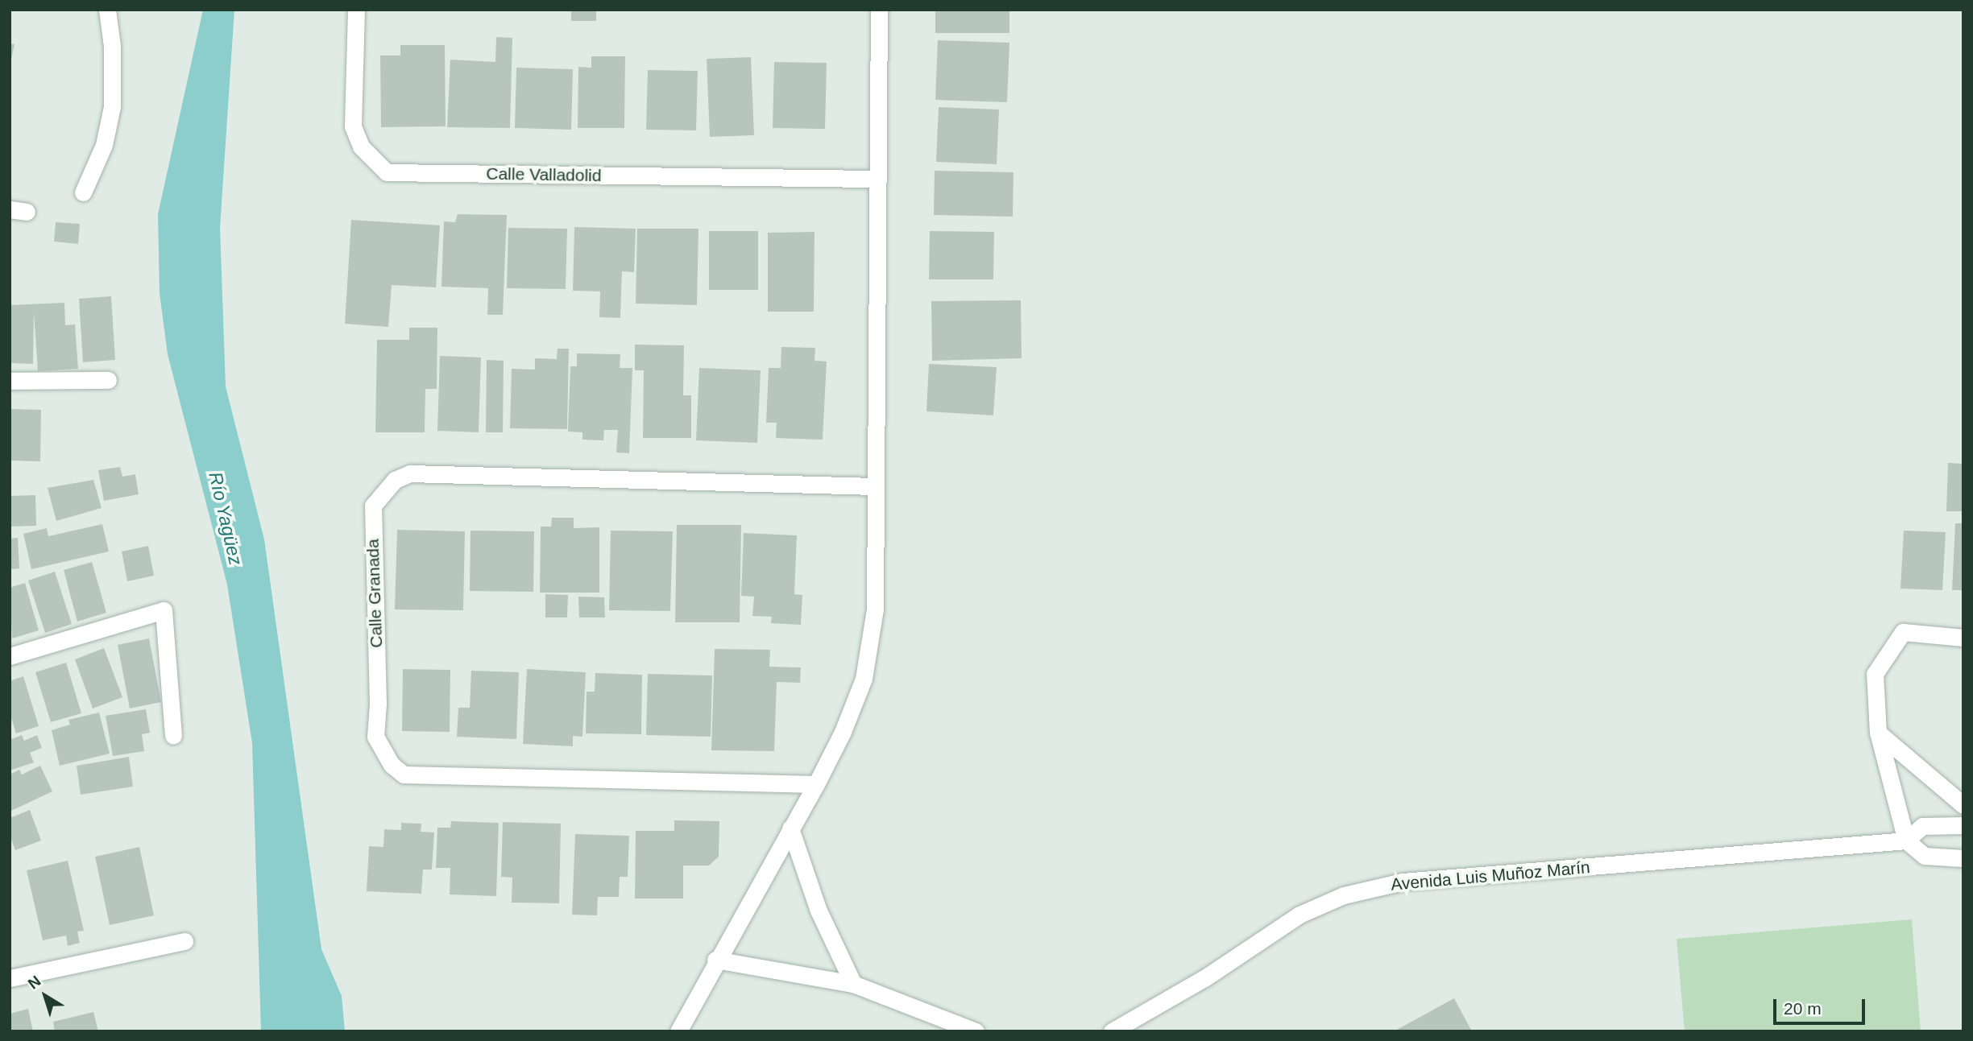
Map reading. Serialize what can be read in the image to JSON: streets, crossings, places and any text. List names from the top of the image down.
{
  "streets": {
    "street": ["Calle Valladolid", "Calle Granada", "Avenida Luis Muñoz Marín"]
  },
  "water": ["Río Yagüez"],
  "scale_bar": "20 m",
  "north": "top left"
}
